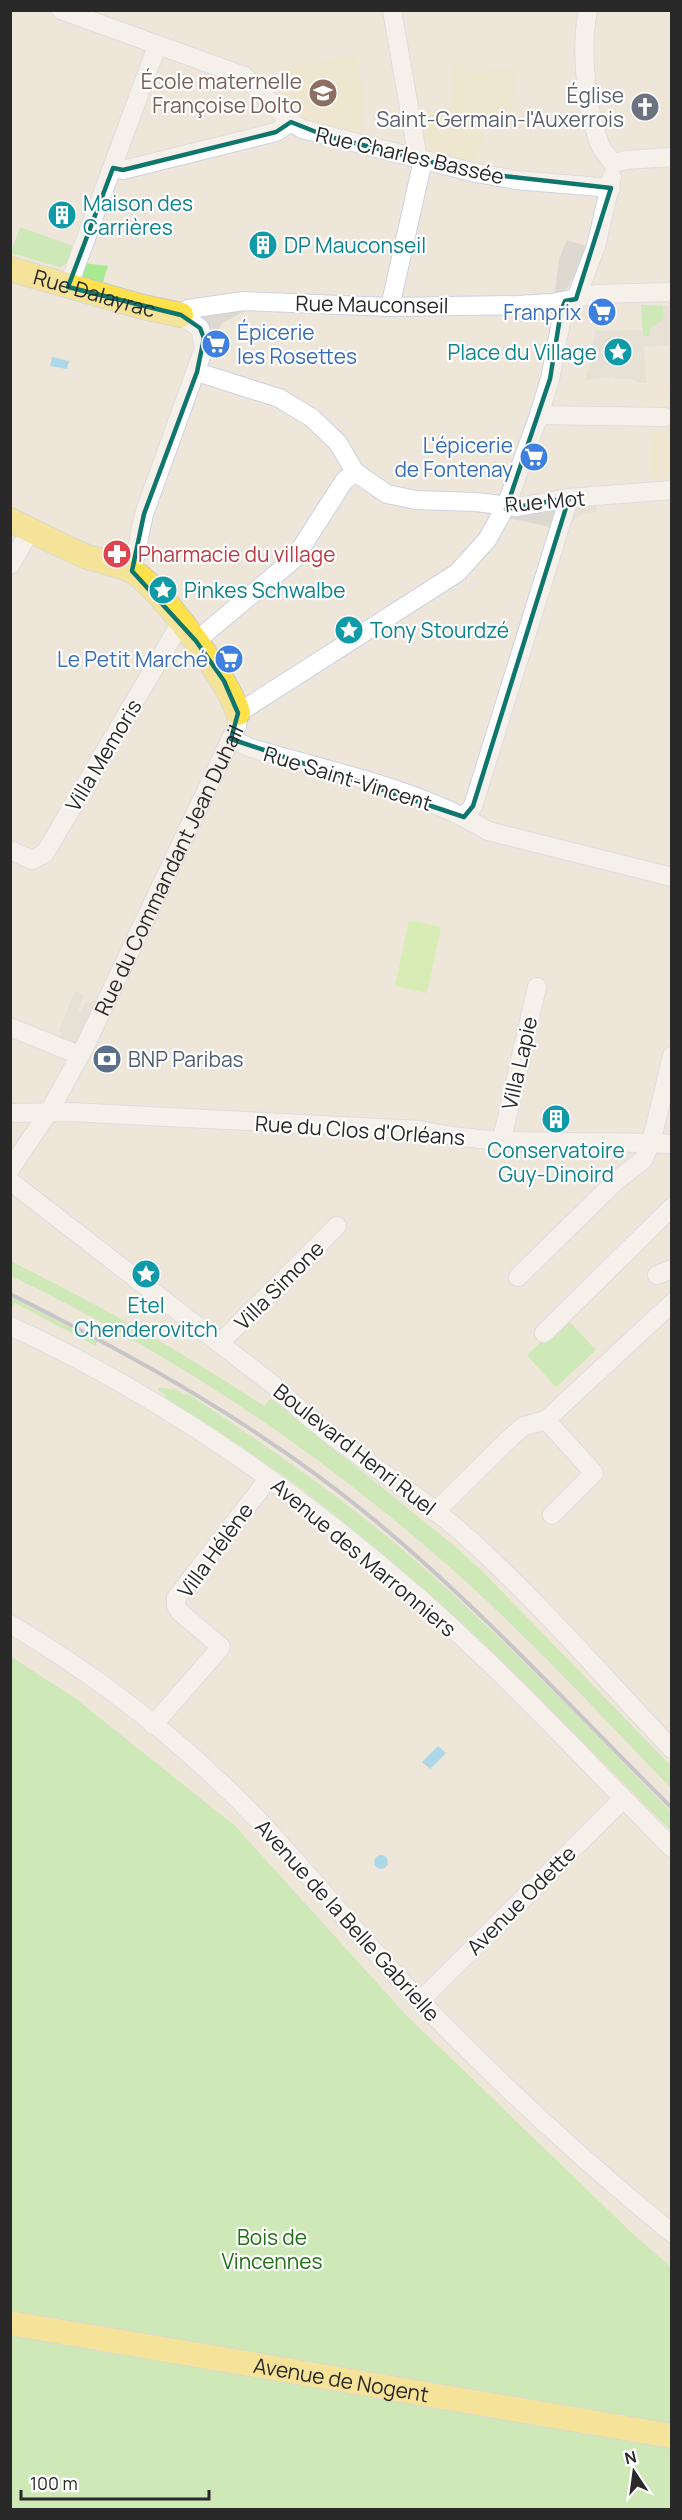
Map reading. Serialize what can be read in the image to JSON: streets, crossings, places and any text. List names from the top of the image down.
{
  "streets": {
    "main road": ["Rue Dalayrac", "Rue du Commandant Jean Duhail", "Avenue de Nogent"],
    "street": [
      "Rue Charles Bassée",
      "Rue Mauconseil",
      "Rue Mot",
      "Villa Memoris",
      "Rue Saint-Vincent",
      "Villa Lapie",
      "Rue du Clos d'Orléans",
      "Villa Simone",
      "Boulevard Henri Ruel",
      "Villa Hélène",
      "Avenue des Marronniers",
      "Avenue Odette",
      "Avenue de la Belle Gabrielle"
    ]
  },
  "crossings": [
    ["Rue Dalayrac", "Rue Mauconseil"],
    ["Villa Memoris", "Rue du Commandant Jean Duhail"],
    ["Rue Saint-Vincent", "Rue du Commandant Jean Duhail"],
    ["Rue du Commandant Jean Duhail", "Rue du Clos d'Orléans"],
    ["Villa Lapie", "Rue du Clos d'Orléans"],
    ["Villa Simone", "Boulevard Henri Ruel"],
    ["Villa Hélène", "Avenue des Marronniers"],
    ["Villa Hélène", "Avenue de la Belle Gabrielle"],
    ["Avenue des Marronniers", "Avenue Odette"],
    ["Avenue Odette", "Avenue de la Belle Gabrielle"]
  ],
  "parks": ["Bois de Vincennes"],
  "places": {
    "school or university": ["École maternelle Françoise Dolto"],
    "church": ["Église Saint-Germain-l'Auxerrois"],
    "building": ["Maison des Carrières", "DP Mauconseil", "Conservatoire Guy-Dinoird"],
    "supermarket": [
      "Franprix",
      "Épicerie les Rosettes",
      "L'épicerie de Fontenay",
      "Le Petit Marché"
    ],
    "place": [
      "Place du Village",
      "Pinkes Schwalbe",
      "Tony Stourdzé",
      "Etel Chenderovitch"
    ],
    "pharmacy": ["Pharmacie du village"],
    "bank": ["BNP Paribas"]
  },
  "scale_bar": "100 m",
  "north": "top"
}
